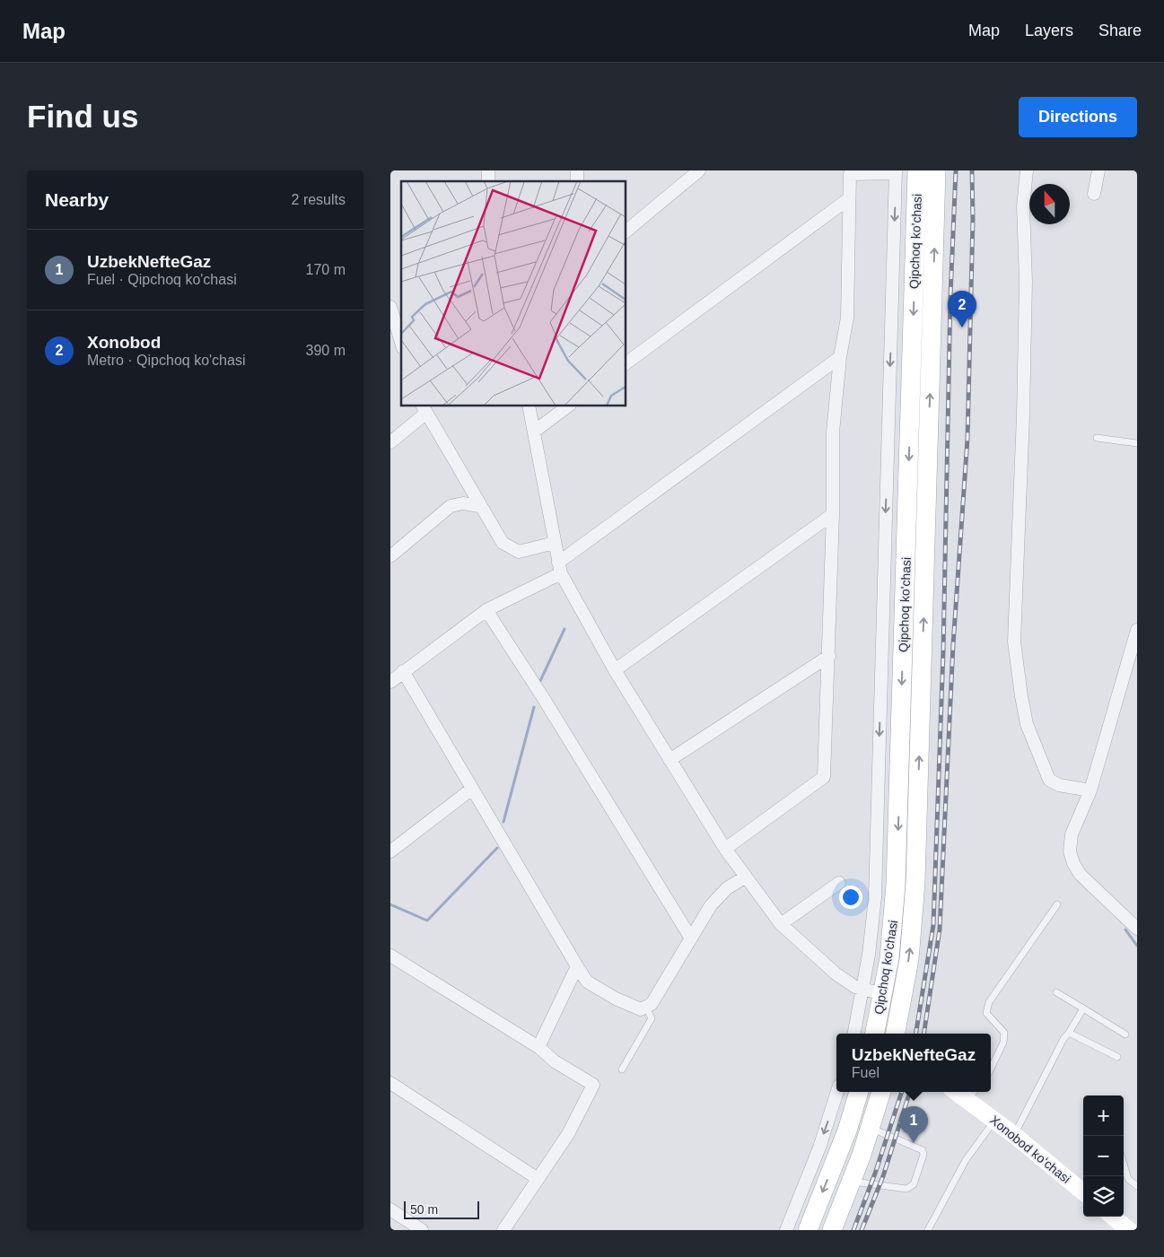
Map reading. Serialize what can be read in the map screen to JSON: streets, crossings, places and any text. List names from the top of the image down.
{
  "streets": {
    "main road": ["Qipchoq ko'chasi", "Xonobod koʻchasi"]
  },
  "scale_bar": "50 m",
  "north": "top",
  "page": {
    "header": "Map",
    "nav": ["Map", "Layers", "Share"],
    "buttons": "Directions",
    "title": "Find us",
    "heading": ["Nearby", "2 results"],
    "list": [
      {
        "mark": "1",
        "name": "UzbekNefteGaz",
        "note": "Fuel · Qipchoq ko'chasi",
        "value": "170 m"
      },
      {
        "mark": "2",
        "name": "Xonobod",
        "note": "Metro · Qipchoq ko'chasi",
        "value": "390 m"
      }
    ],
    "pins": ["2", "1"],
    "popup": ["UzbekNefteGaz", "Fuel"],
    "map_buttons": ["+", "−"],
    "scale": "50 m"
  }
}
